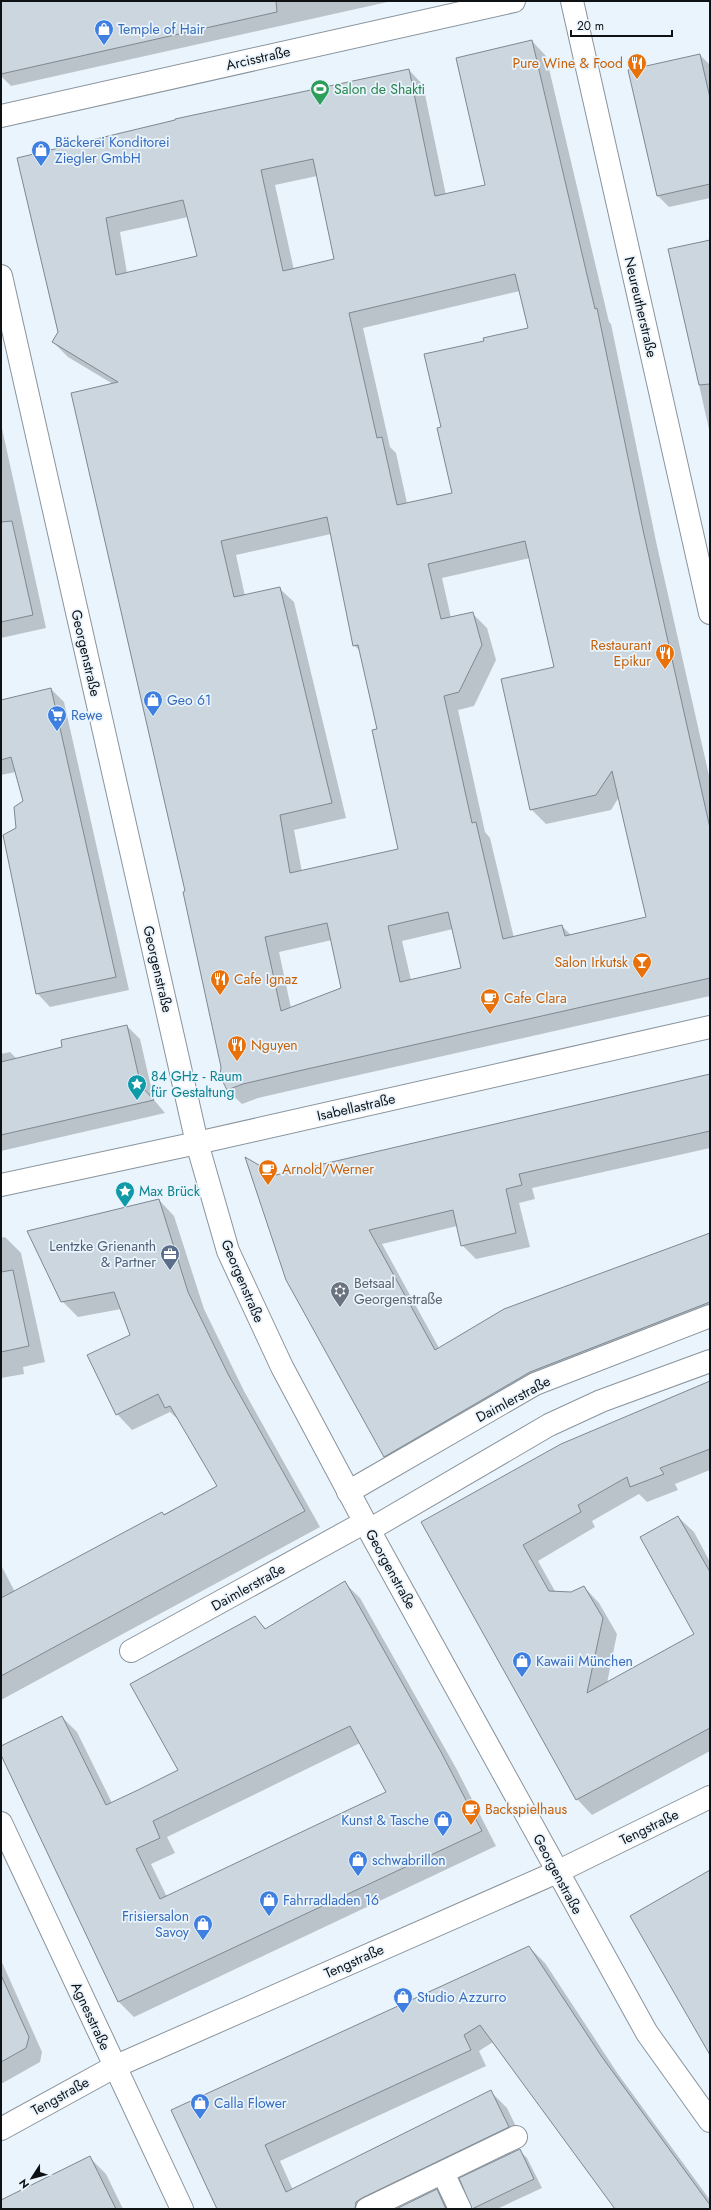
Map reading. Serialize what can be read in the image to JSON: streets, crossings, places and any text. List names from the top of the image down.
{
  "streets": {
    "street": [
      "Arcisstraße",
      "Neureutherstraße",
      "Georgenstraße",
      "Isabellastraße",
      "Daimlerstraße",
      "Tengstraße",
      "Agnesstraße"
    ]
  },
  "crossings": [
    ["Georgenstraße", "Isabellastraße"],
    ["Georgenstraße", "Daimlerstraße"],
    ["Georgenstraße", "Tengstraße"],
    ["Tengstraße", "Agnesstraße"]
  ],
  "places": {
    "shop": [
      "Temple of Hair",
      "Bäckerei Konditorei Ziegler GmbH",
      "Geo 61",
      "Kawaii München",
      "Kunst & Tasche",
      "schwabrillon",
      "Fahrradladen 16",
      "Frisiersalon Savoy",
      "Studio Azzurro",
      "Calla Flower"
    ],
    "restaurant": [
      "Pure Wine & Food",
      "Restaurant Epikur",
      "Cafe Ignaz",
      "Nguyen"
    ],
    "sports": ["Salon de Shakti"],
    "supermarket": ["Rewe"],
    "bar": ["Salon Irkutsk"],
    "cafe": ["Cafe Clara", "Arnold/Werner", "Backspielhaus"],
    "place": ["84 GHz - Raum für Gestaltung", "Max Brück"],
    "office": ["Lentzke Grienanth & Partner"],
    "synagogue": ["Betsaal Georgenstraße"]
  },
  "scale_bar": "20 m",
  "north": "bottom left"
}
